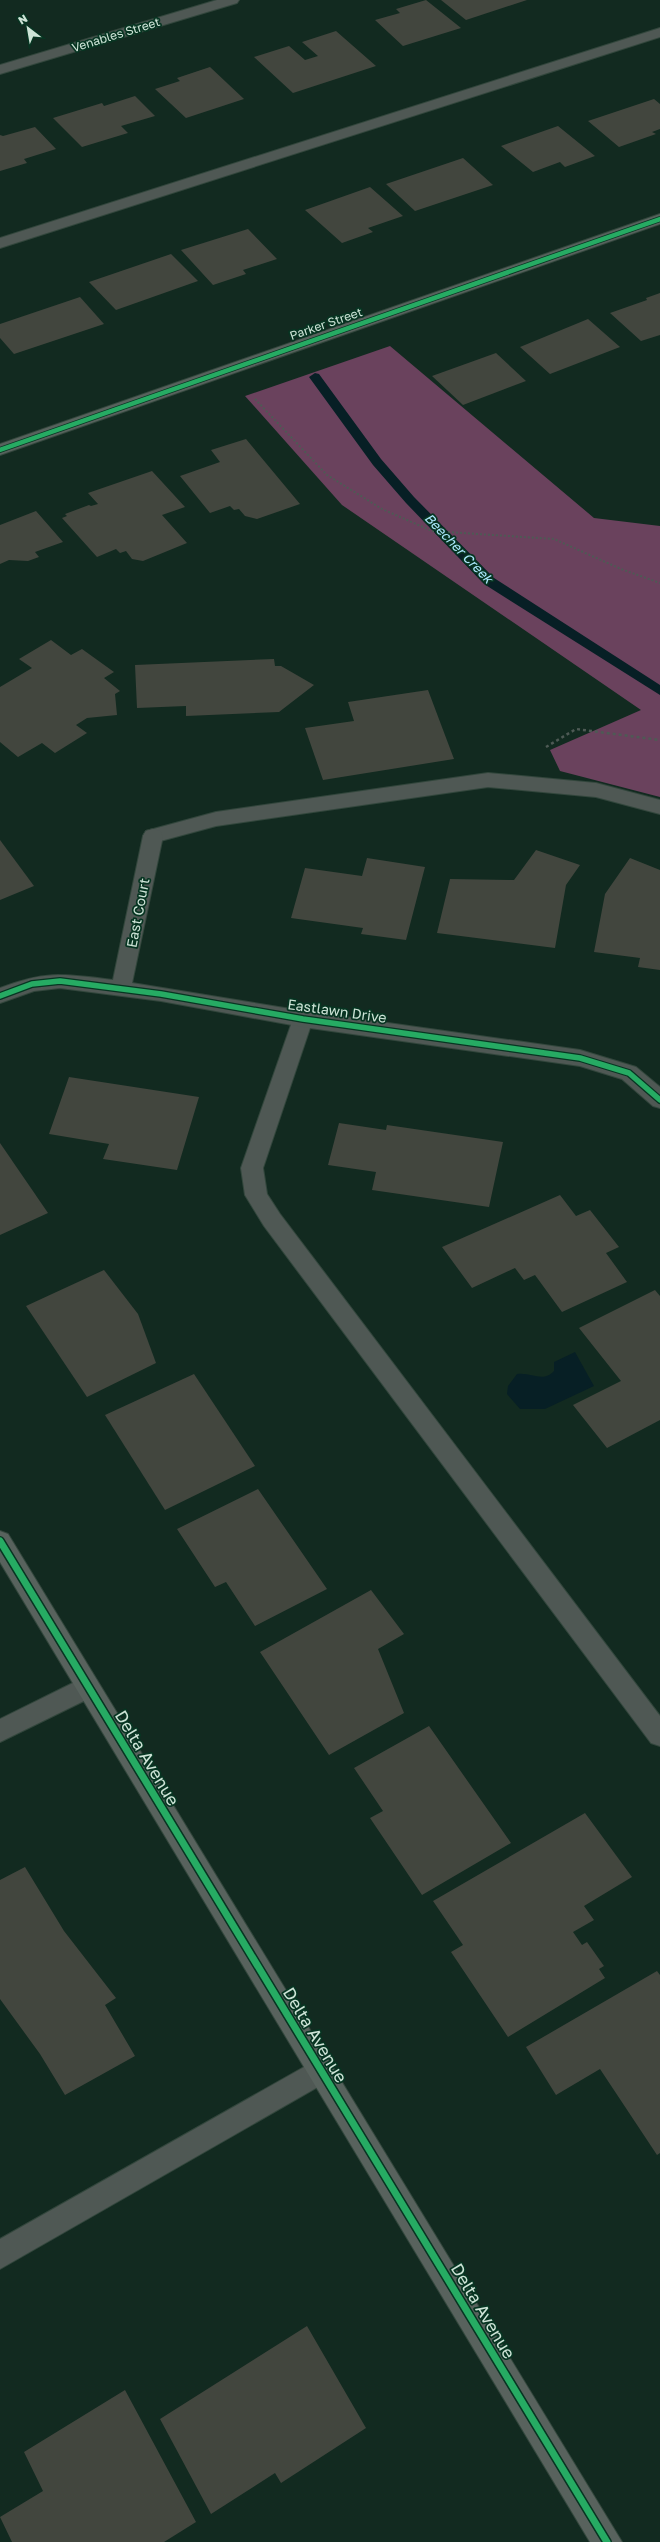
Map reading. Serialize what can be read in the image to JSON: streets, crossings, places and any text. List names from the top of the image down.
{
  "streets": {
    "street": [
      "Venables Street",
      "Parker Street",
      "East Court",
      "Eastlawn Drive",
      "Delta Avenue"
    ]
  },
  "crossings": [
    ["East Court", "Eastlawn Drive"]
  ],
  "water": ["Beecher Creek"],
  "north": "top left"
}
